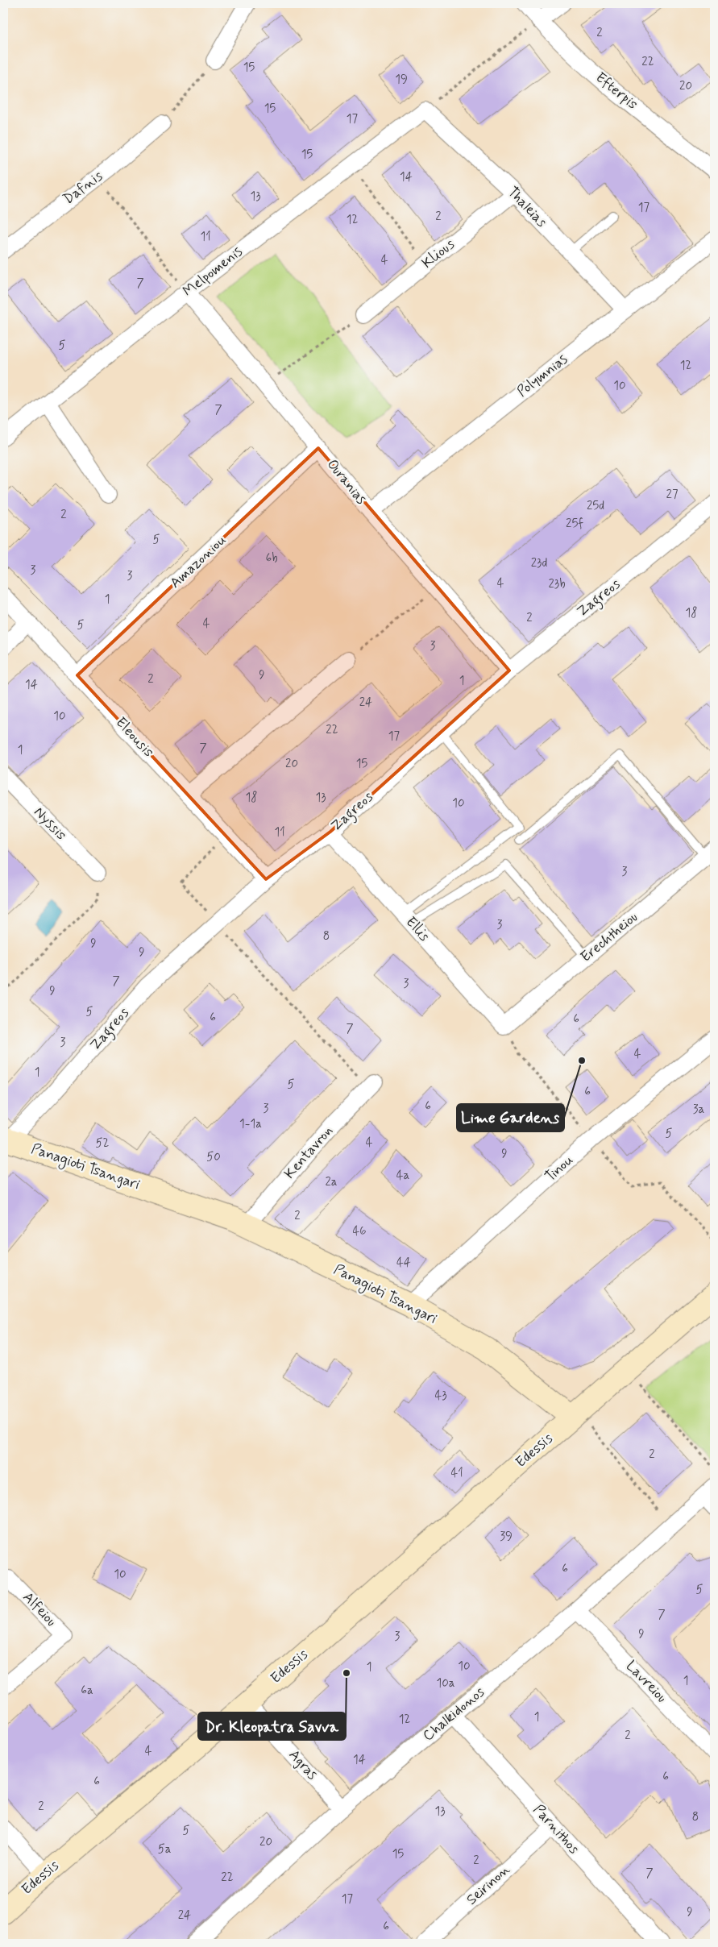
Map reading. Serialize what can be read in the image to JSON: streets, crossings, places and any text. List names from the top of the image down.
{
  "streets": {
    "main road": ["Panagioti Tsangari", "Edessis"],
    "street": [
      "Efterpis",
      "Dafnis",
      "Thaleias",
      "Klious",
      "Melpomenis",
      "Polymnias",
      "Ouranias",
      "Amazoniou",
      "Zagreos",
      "Eleousis",
      "Nyssis",
      "Ellis",
      "Erechtheiou",
      "Kentavron",
      "Tinou",
      "Alfeiou",
      "Lavreiou",
      "Chalkidonos",
      "Agras",
      "Parnithos",
      "Seirinon"
    ]
  },
  "crossings": [
    ["Thaleias", "Klious"],
    ["Thaleias", "Melpomenis"],
    ["Thaleias", "Polymnias"],
    ["Melpomenis", "Ouranias"],
    ["Polymnias", "Ouranias"],
    ["Ouranias", "Amazoniou"],
    ["Ouranias", "Zagreos"],
    ["Amazoniou", "Eleousis"],
    ["Zagreos", "Eleousis"],
    ["Zagreos", "Ellis"],
    ["Zagreos", "Panagioti Tsangari"],
    ["Ellis", "Erechtheiou"],
    ["Kentavron", "Panagioti Tsangari"],
    ["Panagioti Tsangari", "Tinou"],
    ["Panagioti Tsangari", "Edessis"],
    ["Edessis", "Agras"],
    ["Lavreiou", "Chalkidonos"],
    ["Chalkidonos", "Agras"],
    ["Chalkidonos", "Parnithos"],
    ["Parnithos", "Seirinon"]
  ],
  "places": ["Lime Gardens", "Dr. Kleopatra Savva"],
  "house_numbers": [
    "2",
    "22",
    "15",
    "19",
    "20",
    "15",
    "17",
    "15",
    "14",
    "13",
    "17",
    "2",
    "12",
    "11",
    "4",
    "7",
    "5",
    "12",
    "10",
    "7",
    "27",
    "25d",
    "2",
    "25f",
    "5",
    "6b",
    "23d",
    "3",
    "3",
    "4",
    "23b",
    "1",
    "18",
    "2",
    "4",
    "5",
    "3",
    "9",
    "2",
    "1",
    "14",
    "24",
    "10",
    "22",
    "17",
    "7",
    "1",
    "20",
    "15",
    "18",
    "13",
    "10",
    "11",
    "3",
    "3",
    "8",
    "9",
    "9",
    "7",
    "3",
    "9",
    "5",
    "6",
    "6",
    "7",
    "3",
    "4",
    "1",
    "5",
    "6",
    "6",
    "3",
    "3a",
    "1-1a",
    "5",
    "4",
    "52",
    "9",
    "50",
    "4a",
    "2a",
    "2",
    "46",
    "44",
    "43",
    "2",
    "41",
    "39",
    "6",
    "10",
    "5",
    "7",
    "9",
    "3",
    "10",
    "1",
    "1",
    "10a",
    "6a",
    "1",
    "12",
    "2",
    "4",
    "14",
    "6",
    "6",
    "2",
    "13",
    "8",
    "5",
    "20",
    "5a",
    "15",
    "2",
    "7",
    "22",
    "17",
    "9",
    "24",
    "6"
  ]
}
